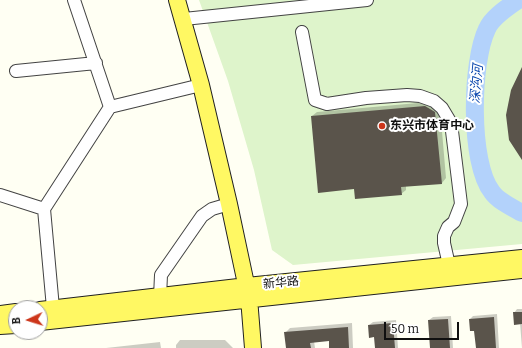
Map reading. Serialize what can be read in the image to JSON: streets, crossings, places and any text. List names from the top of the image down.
{
  "streets": {
    "main road": ["新华路"]
  },
  "water": ["深沟河"],
  "places": ["东兴市体育中心"],
  "scale_bar": "50 m",
  "north": "left"
}
